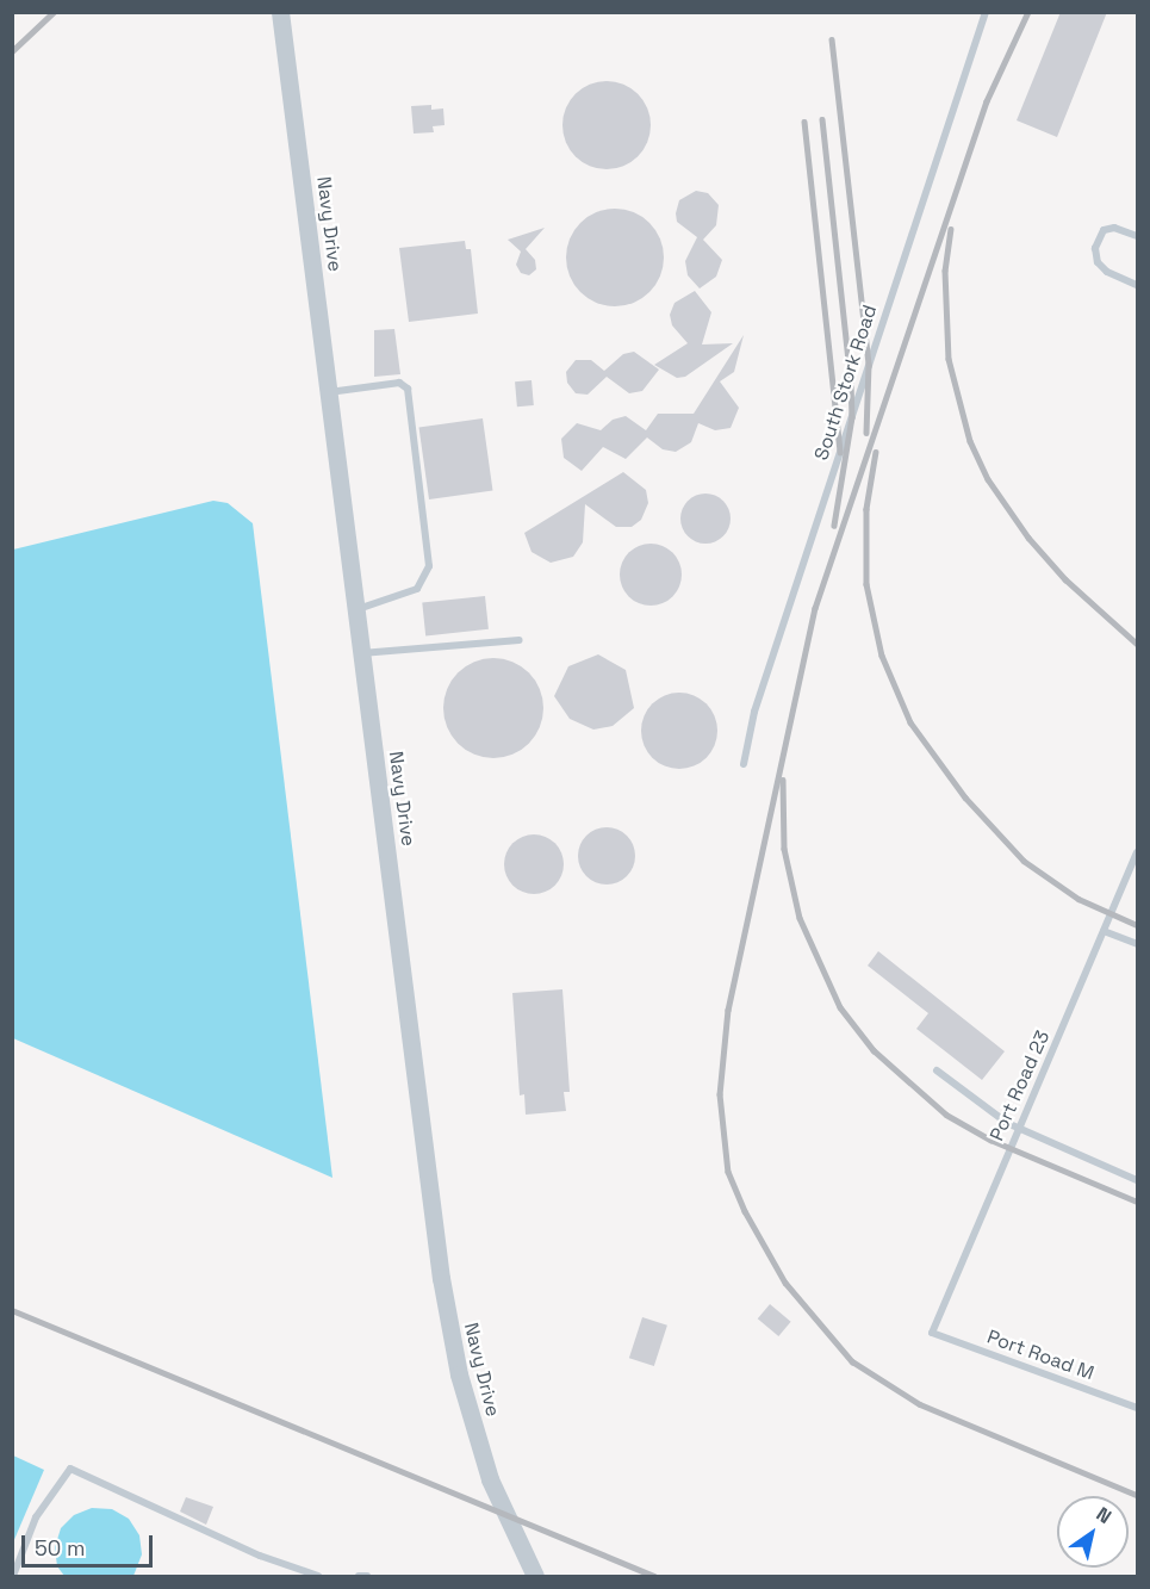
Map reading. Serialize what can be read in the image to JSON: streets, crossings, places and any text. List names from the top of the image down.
{
  "streets": {
    "street": ["Navy Drive"],
    "lane": ["South Stork Road", "Port Road 23", "Port Road M"]
  },
  "crossings": [
    ["Port Road 23", "Port Road M"]
  ],
  "scale_bar": "50 m",
  "north": "top right"
}
